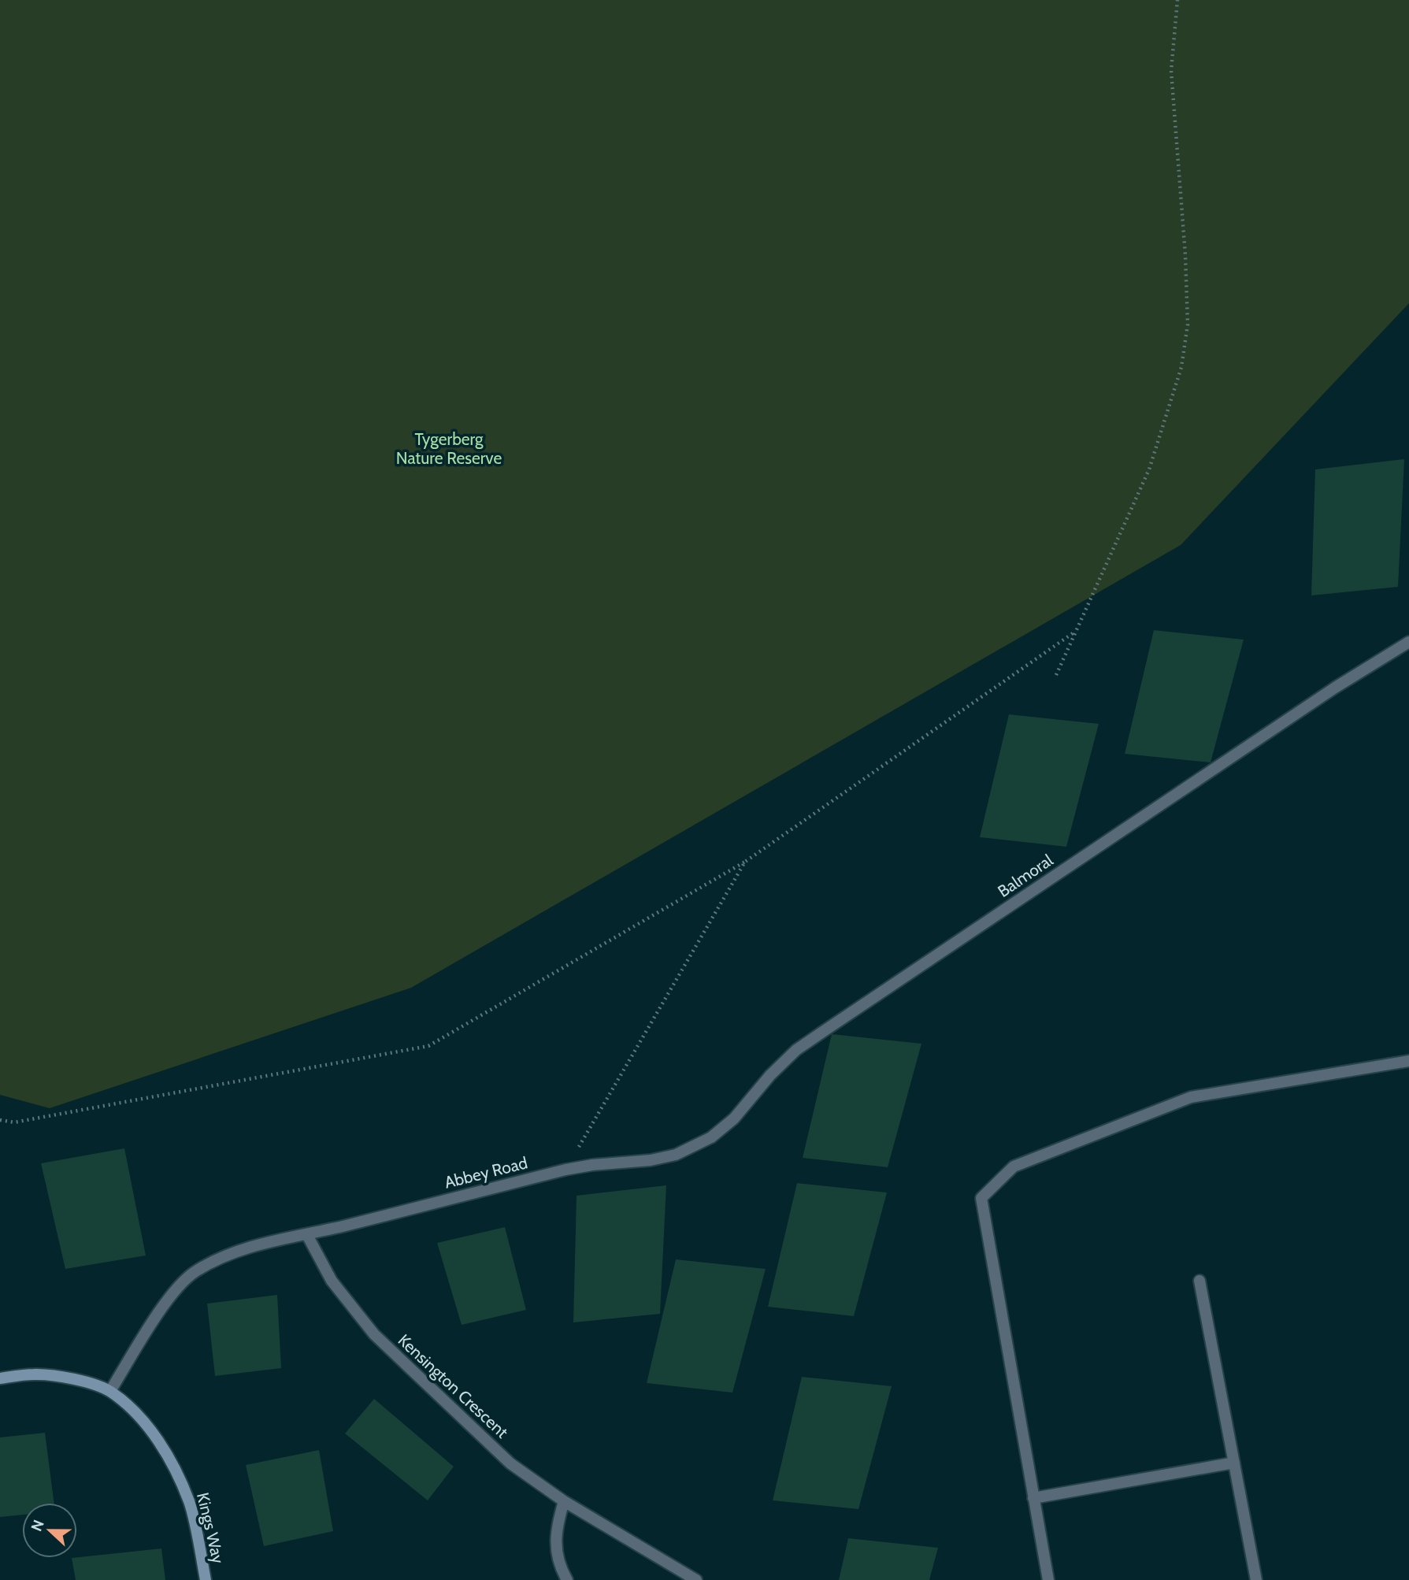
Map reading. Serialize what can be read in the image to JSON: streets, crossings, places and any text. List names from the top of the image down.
{
  "streets": {
    "street": [
      "Balmoral",
      "Abbey Road",
      "Kensington Crescent",
      "Kings Way"
    ]
  },
  "crossings": [
    ["Balmoral", "Abbey Road"],
    ["Abbey Road", "Kensington Crescent"],
    ["Abbey Road", "Kings Way"]
  ],
  "parks": ["Tygerberg Nature Reserve"],
  "north": "left"
}
